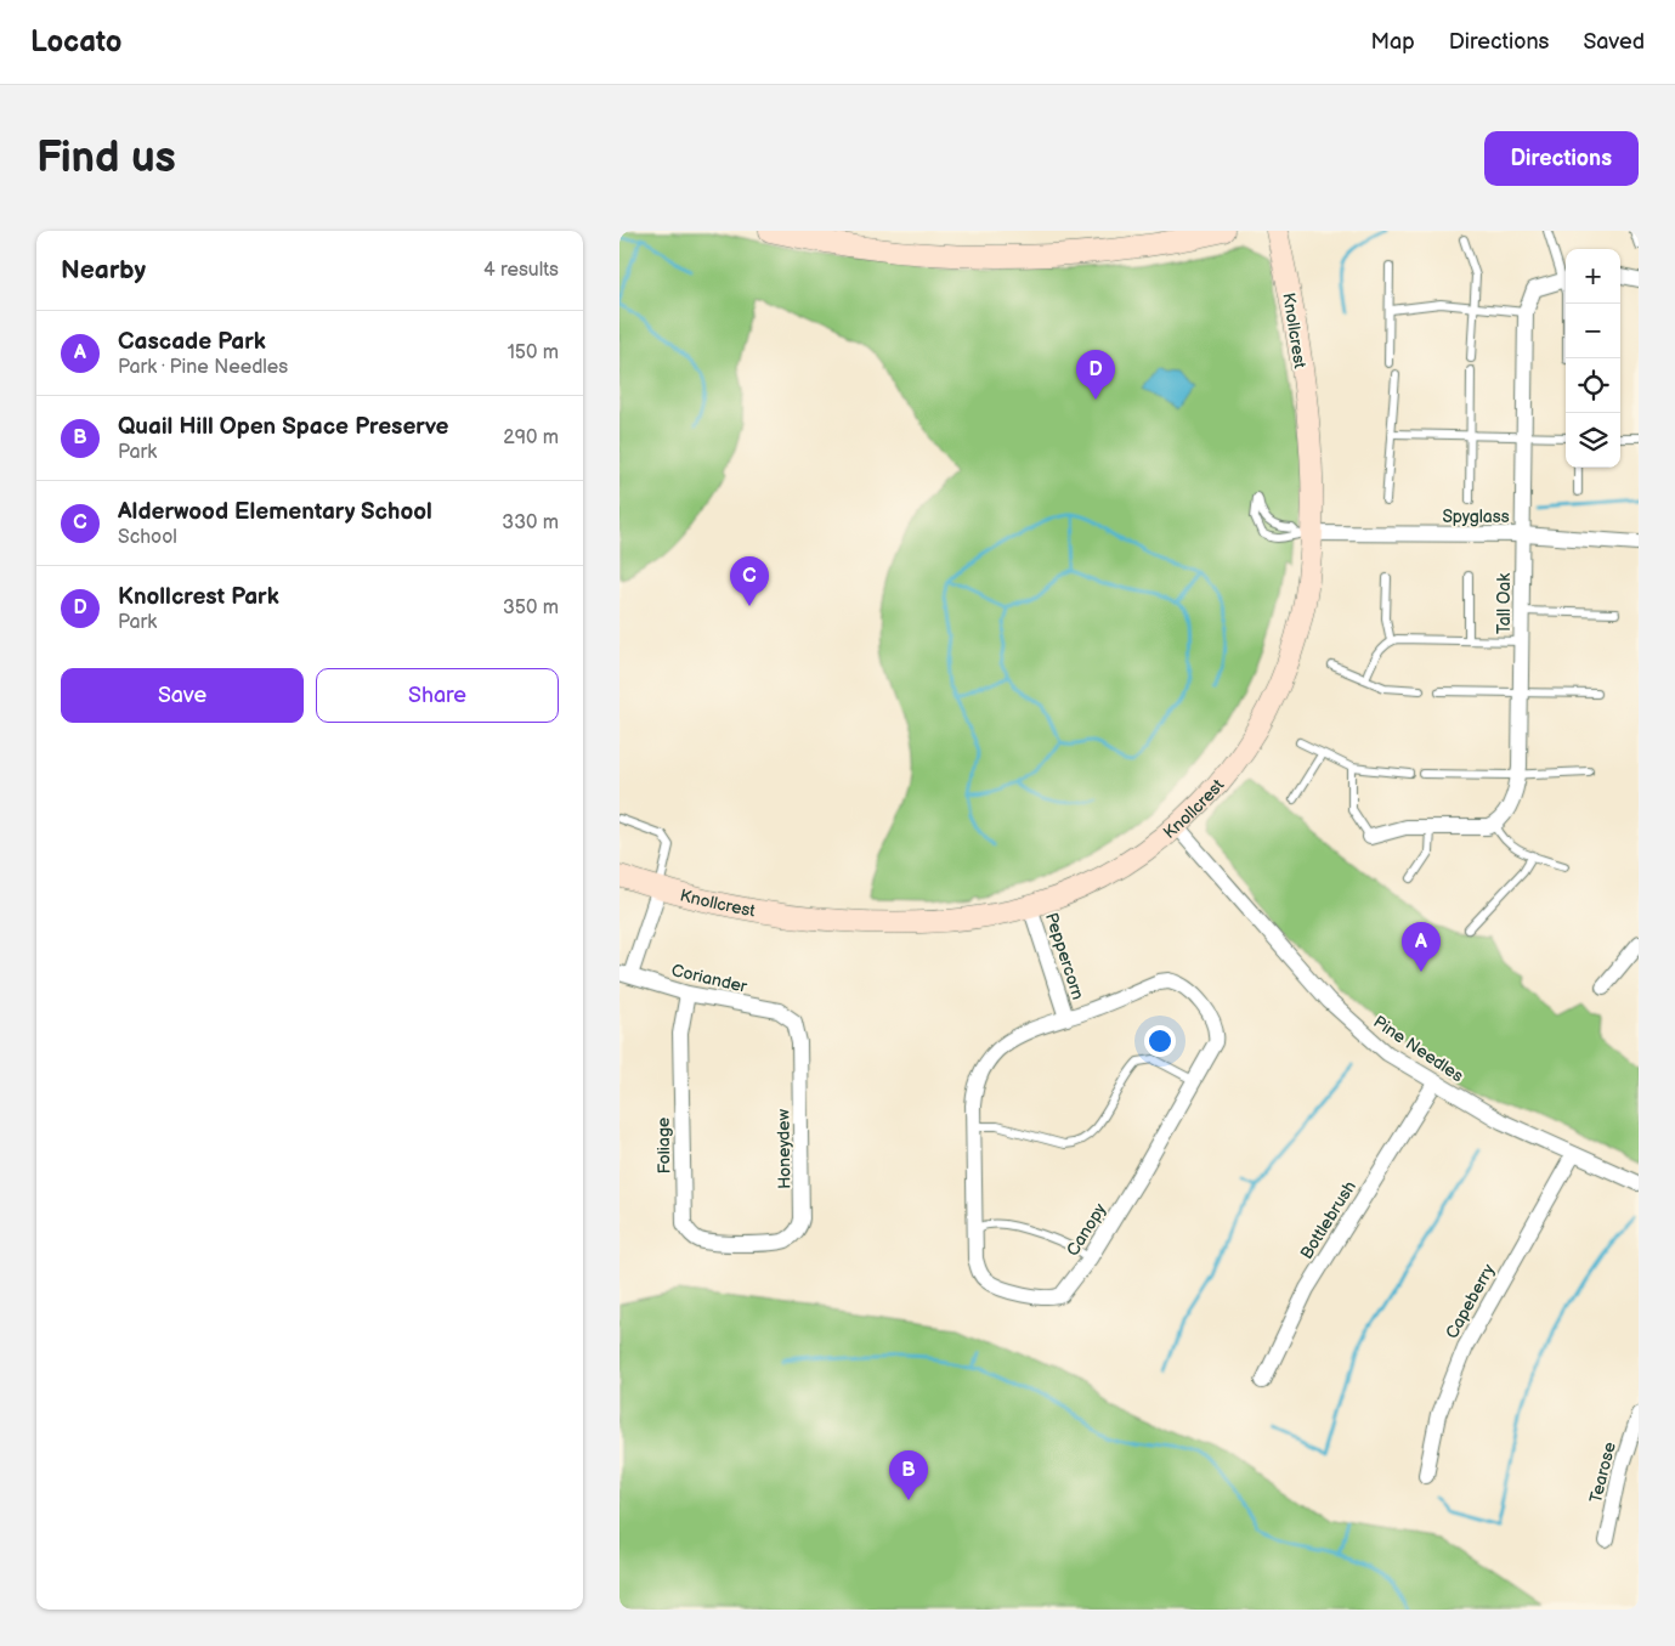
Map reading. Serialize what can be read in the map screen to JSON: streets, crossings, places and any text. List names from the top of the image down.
{
  "streets": {
    "street": [
      "Knollcrest",
      "Spyglass",
      "Tall Oak",
      "Peppercorn",
      "Coriander",
      "Pine Needles",
      "Foliage",
      "Honeydew",
      "Bottlebrush",
      "Canopy",
      "Capeberry",
      "Tearose"
    ]
  },
  "crossings": [
    ["Knollcrest", "Spyglass"],
    ["Knollcrest", "Peppercorn"],
    ["Knollcrest", "Pine Needles"],
    ["Spyglass", "Tall Oak"],
    ["Peppercorn", "Canopy"],
    ["Coriander", "Foliage"],
    ["Coriander", "Honeydew"],
    ["Pine Needles", "Bottlebrush"],
    ["Pine Needles", "Capeberry"],
    ["Foliage", "Honeydew"]
  ],
  "page": {
    "header": "Locato",
    "nav": ["Map", "Directions", "Saved"],
    "buttons": [
      "Directions",
      ["Save", "Share"]
    ],
    "title": "Find us",
    "heading": ["Nearby", "4 results"],
    "map_buttons": ["+", "−"],
    "list": [
      {
        "mark": "A",
        "name": "Cascade Park",
        "note": "Park · Pine Needles",
        "value": "150 m"
      },
      {
        "mark": "B",
        "name": "Quail Hill Open Space Preserve",
        "note": "Park",
        "value": "290 m"
      },
      {
        "mark": "C",
        "name": "Alderwood Elementary School",
        "note": "School",
        "value": "330 m"
      },
      {
        "mark": "D",
        "name": "Knollcrest Park",
        "note": "Park",
        "value": "350 m"
      }
    ],
    "pins": [
      "D",
      "C",
      "A",
      "B"
    ]
  }
}
